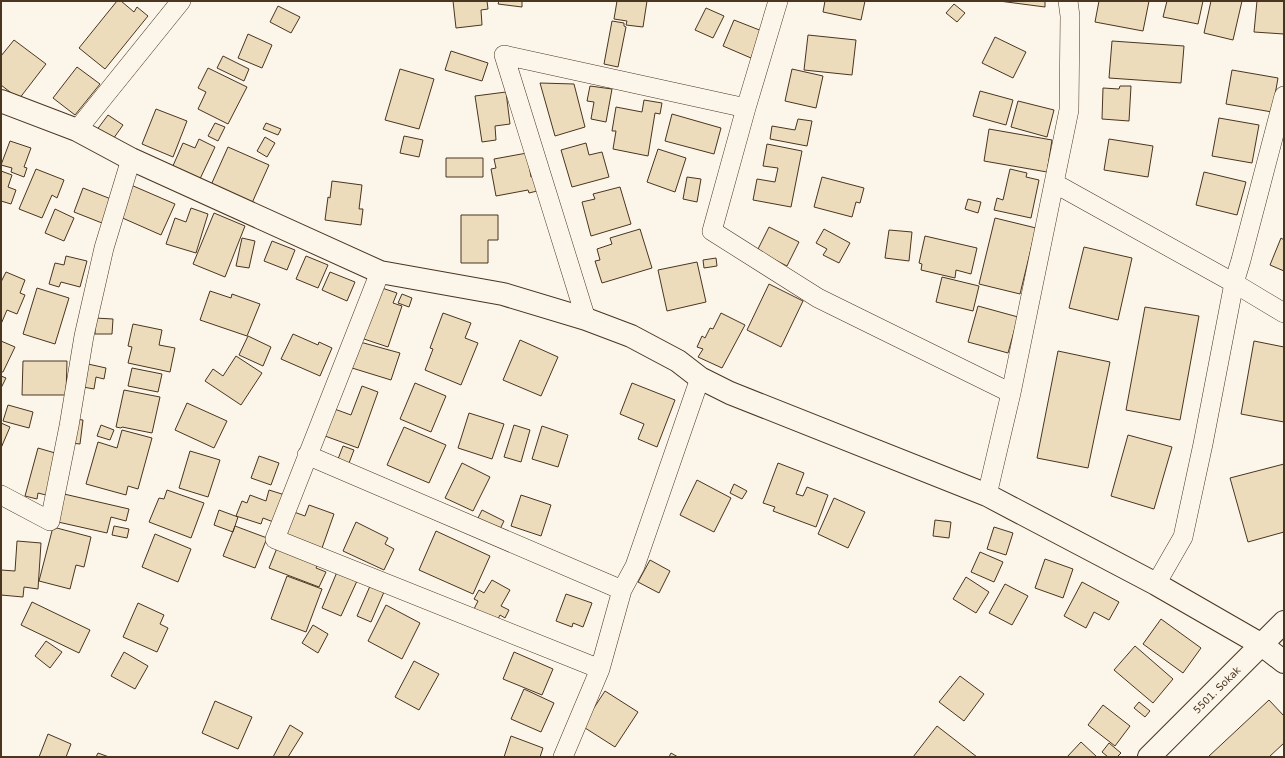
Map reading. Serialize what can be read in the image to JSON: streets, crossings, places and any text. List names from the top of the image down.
{
  "streets": {
    "street": ["5501. Sokak"]
  }
}
